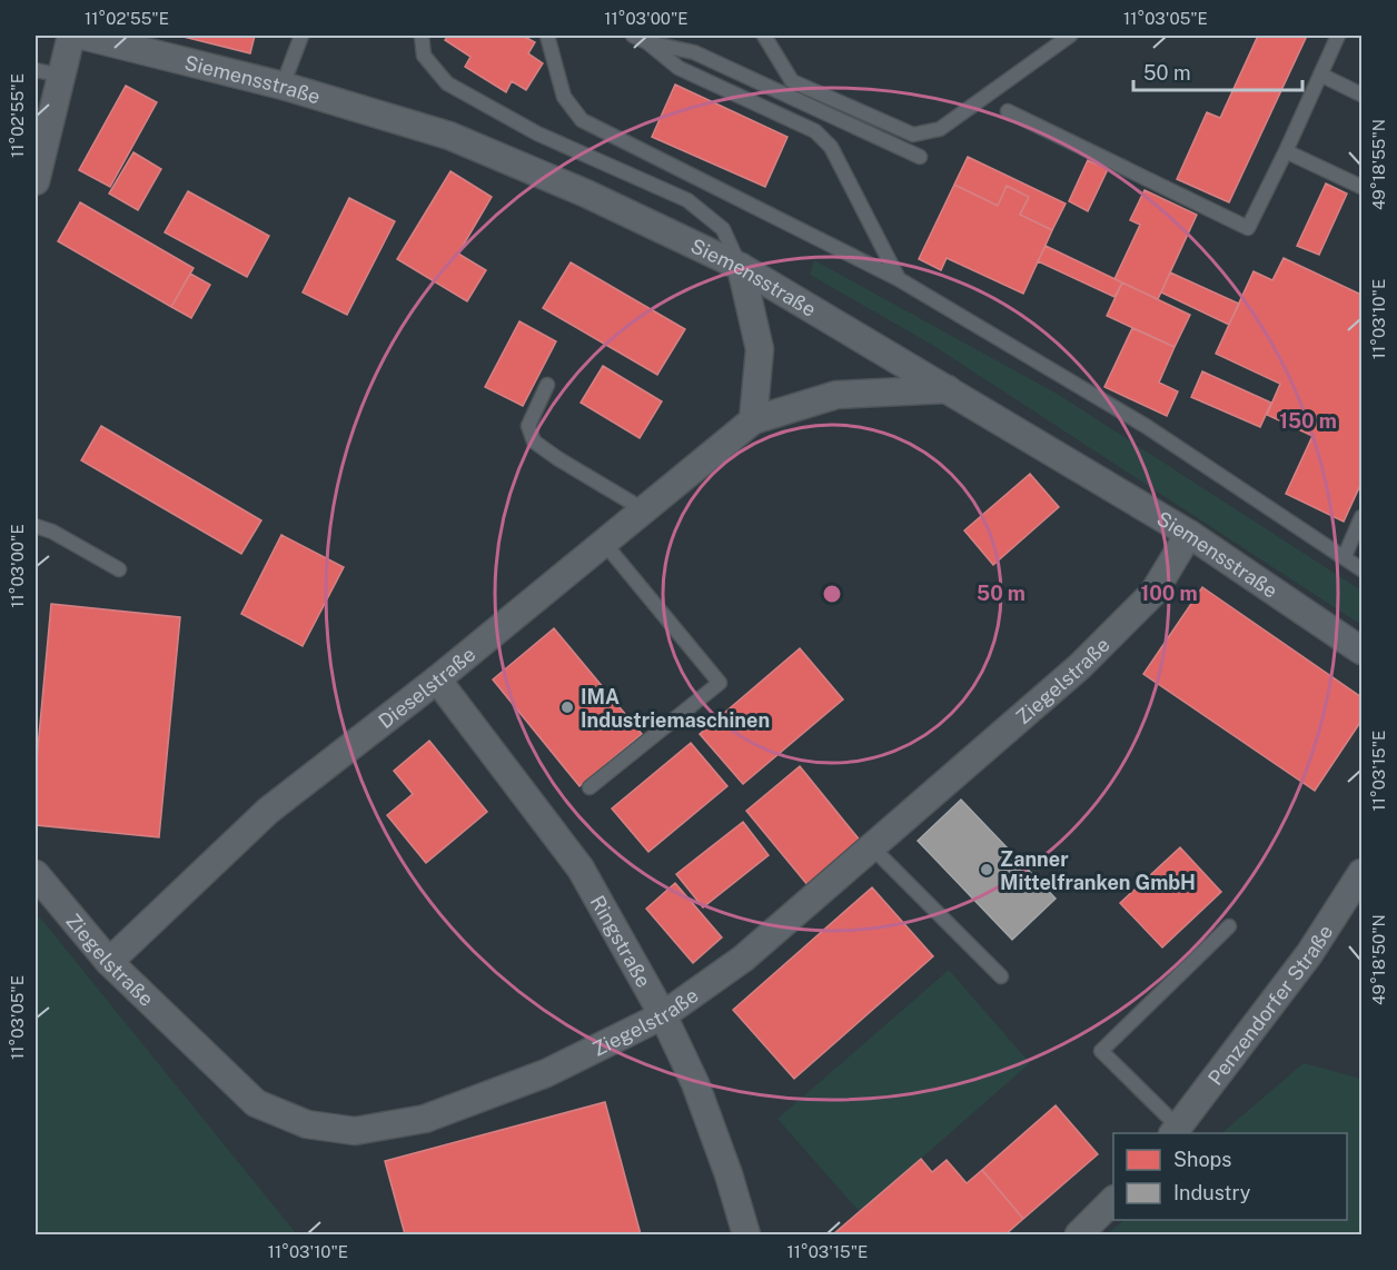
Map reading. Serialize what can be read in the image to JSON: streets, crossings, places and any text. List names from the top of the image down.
{
  "streets": {
    "street": [
      "Siemensstraße",
      "Ziegelstraße",
      "Dieselstraße",
      "Ringstraße",
      "Penzendorfer Straße"
    ]
  },
  "crossings": [
    ["Siemensstraße", "Ziegelstraße"],
    ["Siemensstraße", "Dieselstraße"],
    ["Ziegelstraße", "Dieselstraße"],
    ["Ziegelstraße", "Ringstraße"],
    ["Dieselstraße", "Ringstraße"]
  ],
  "places": ["IMA Industriemaschinen", "Zanner Mittelfranken GmbH"],
  "legend": ["Shops", "Industry"],
  "scale_bar": "50 m",
  "coordinates": [
    "11°02'55\"E",
    "11°03'00\"E",
    "11°03'05\"E",
    "49°18'55\"N",
    "11°03'10\"E",
    "11°03'15\"E",
    "49°18'50\"N"
  ],
  "rings": ["150 m", "50 m", "100 m"]
}
